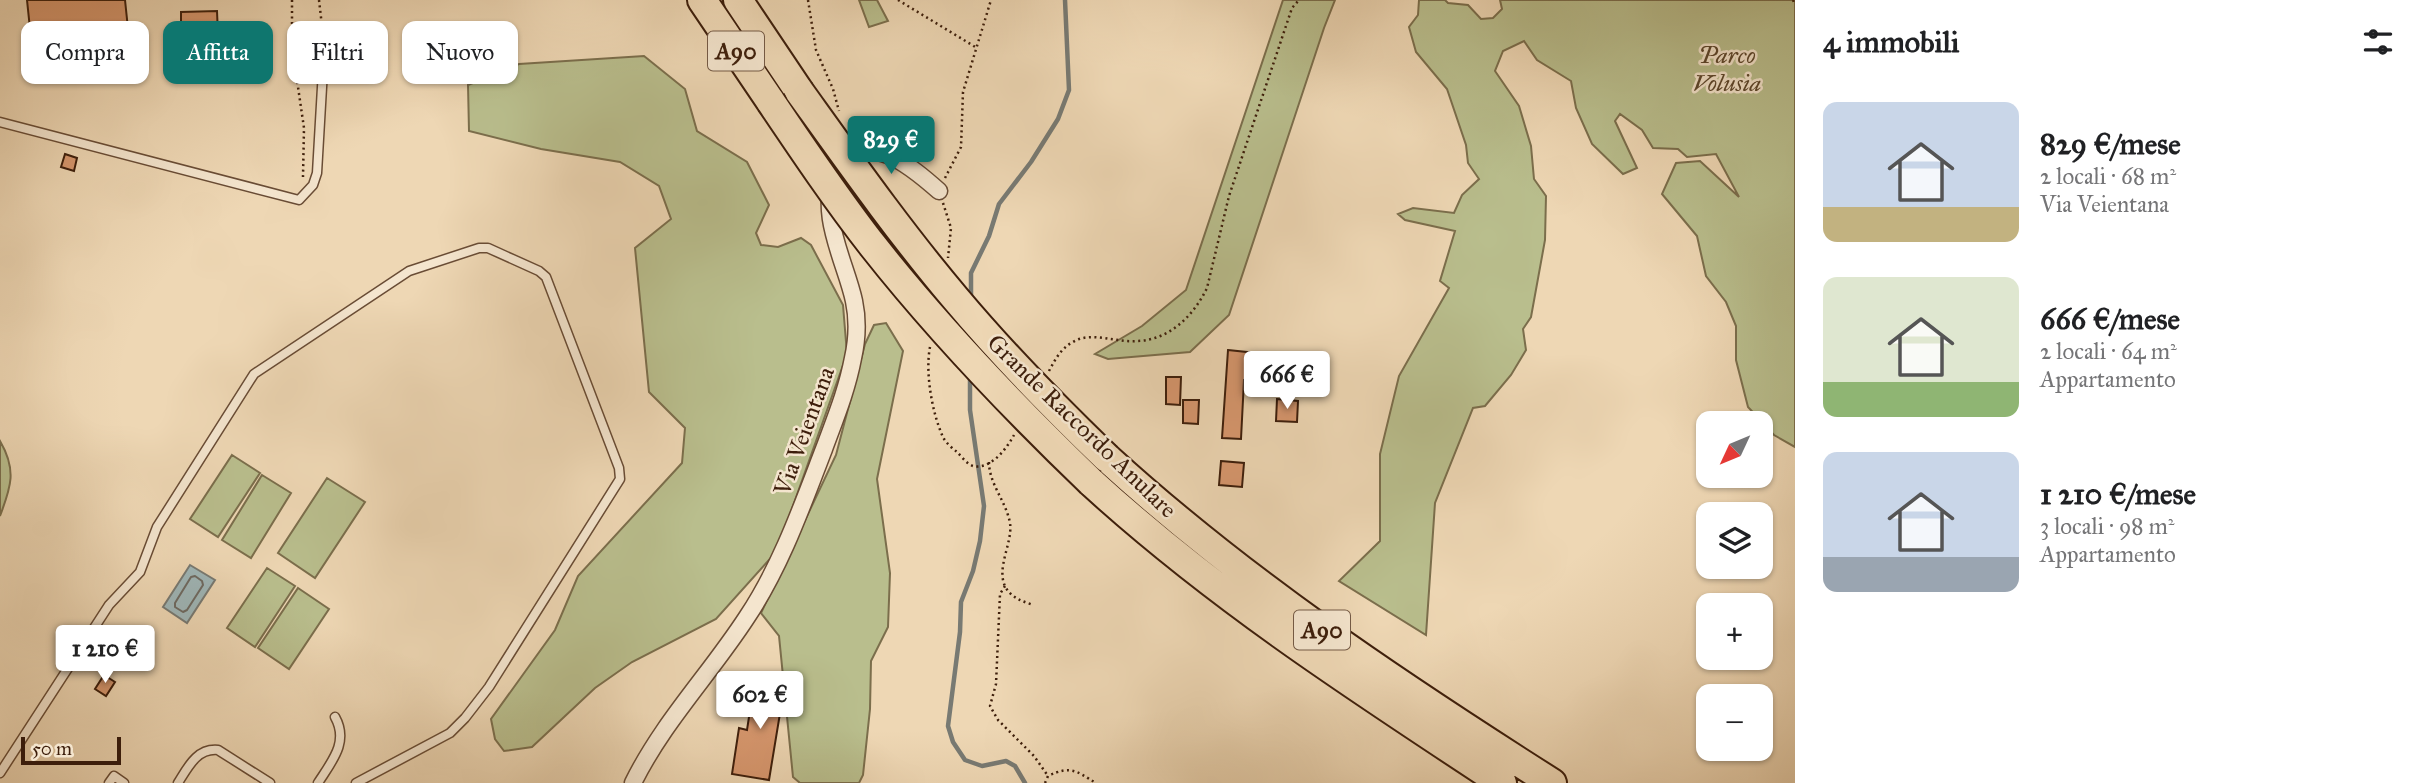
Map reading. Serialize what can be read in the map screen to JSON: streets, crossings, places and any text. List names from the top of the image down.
{
  "streets": {
    "highway": ["A90", "Grande Raccordo Anulare"],
    "street": ["Via Veientana"]
  },
  "parks": ["Parco Volusia"],
  "scale_bar": "50 m",
  "north": "bottom left",
  "page": {
    "heading": "4 immobili",
    "chip": [
      "Compra",
      "Affitta",
      "Filtri",
      "Nuovo"
    ],
    "list": [
      {
        "name": "829 €/mese",
        "note": "2 locali · 68 m² · Via Veientana"
      },
      {
        "name": "666 €/mese",
        "note": "2 locali · 64 m² · Appartamento"
      },
      {
        "name": "1 210 €/mese",
        "note": "3 locali · 98 m² · Appartamento"
      }
    ],
    "price": [
      "829 €",
      "666 €",
      "1 210 €",
      "602 €"
    ],
    "map_buttons": ["+", "−"],
    "scale": "50 m"
  }
}
